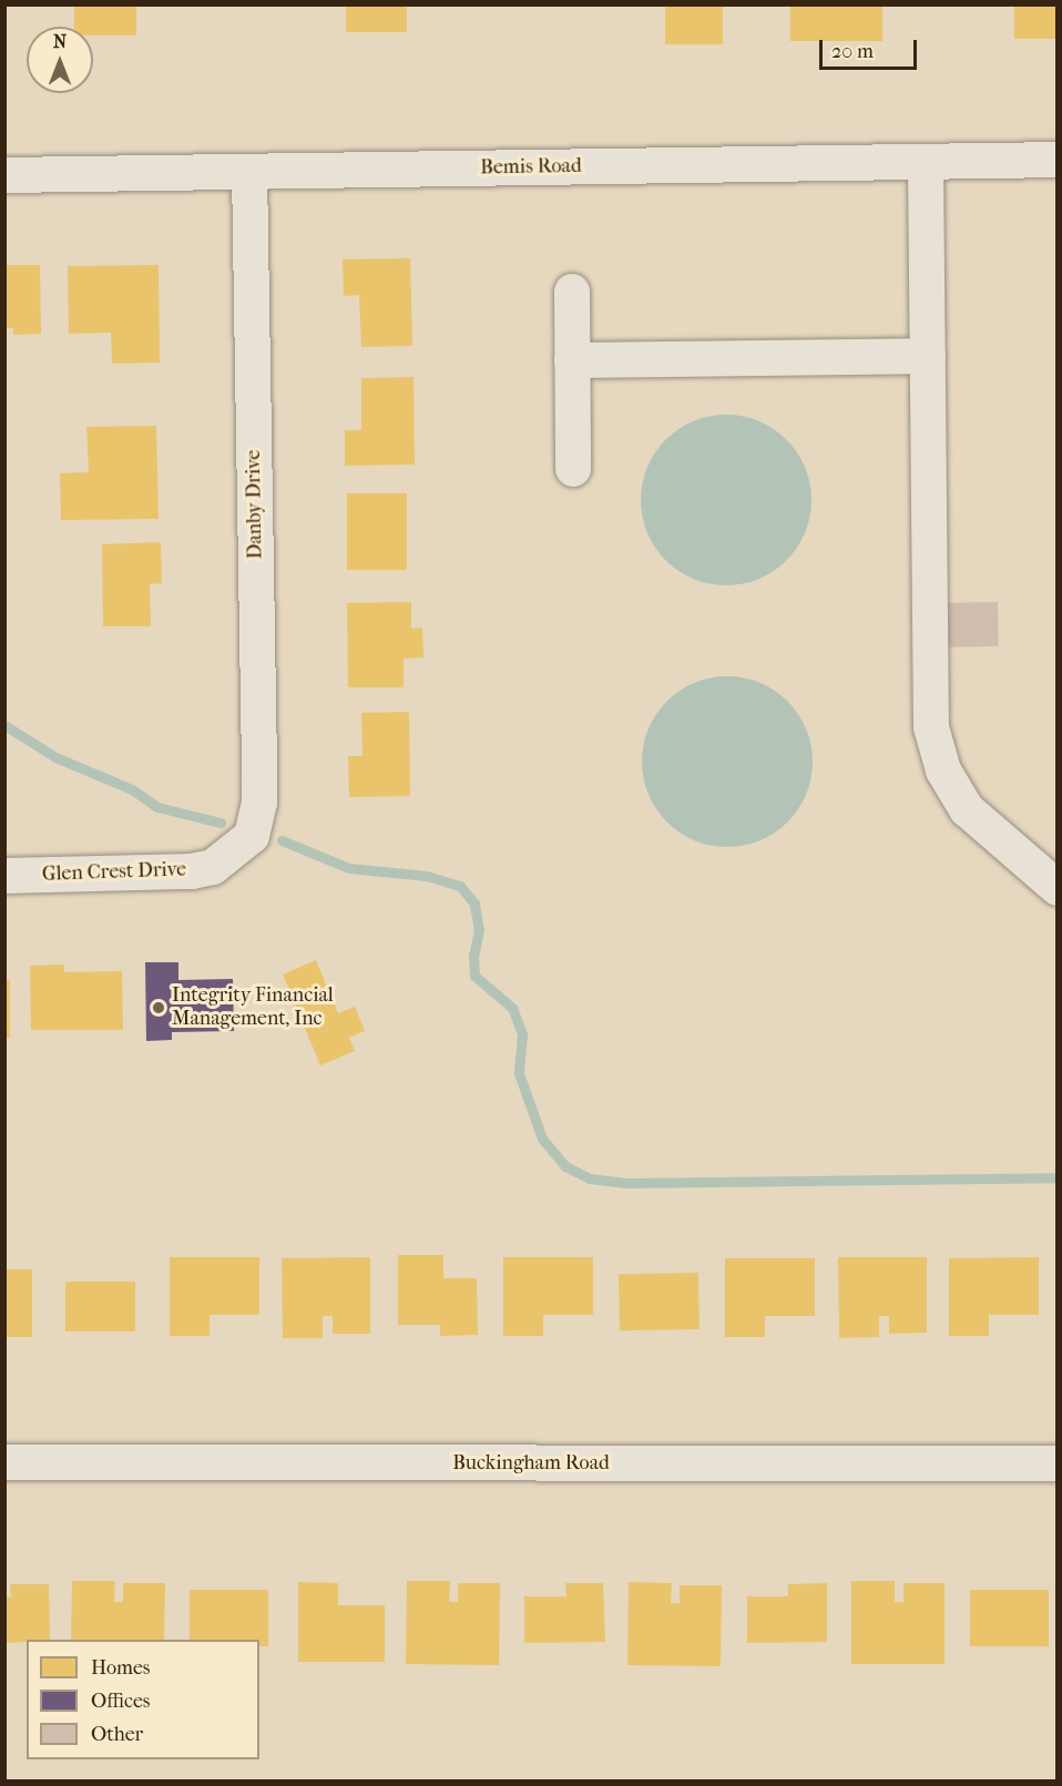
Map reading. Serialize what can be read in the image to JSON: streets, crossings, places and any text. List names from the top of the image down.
{
  "streets": {
    "street": [
      "Bemis Road",
      "Danby Drive",
      "Glen Crest Drive",
      "Buckingham Road"
    ]
  },
  "crossings": [
    ["Bemis Road", "Danby Drive"],
    ["Danby Drive", "Glen Crest Drive"]
  ],
  "places": ["Integrity Financial Management, Inc"],
  "legend": ["Homes", "Offices", "Other"],
  "scale_bar": "20 m",
  "north": "top"
}
